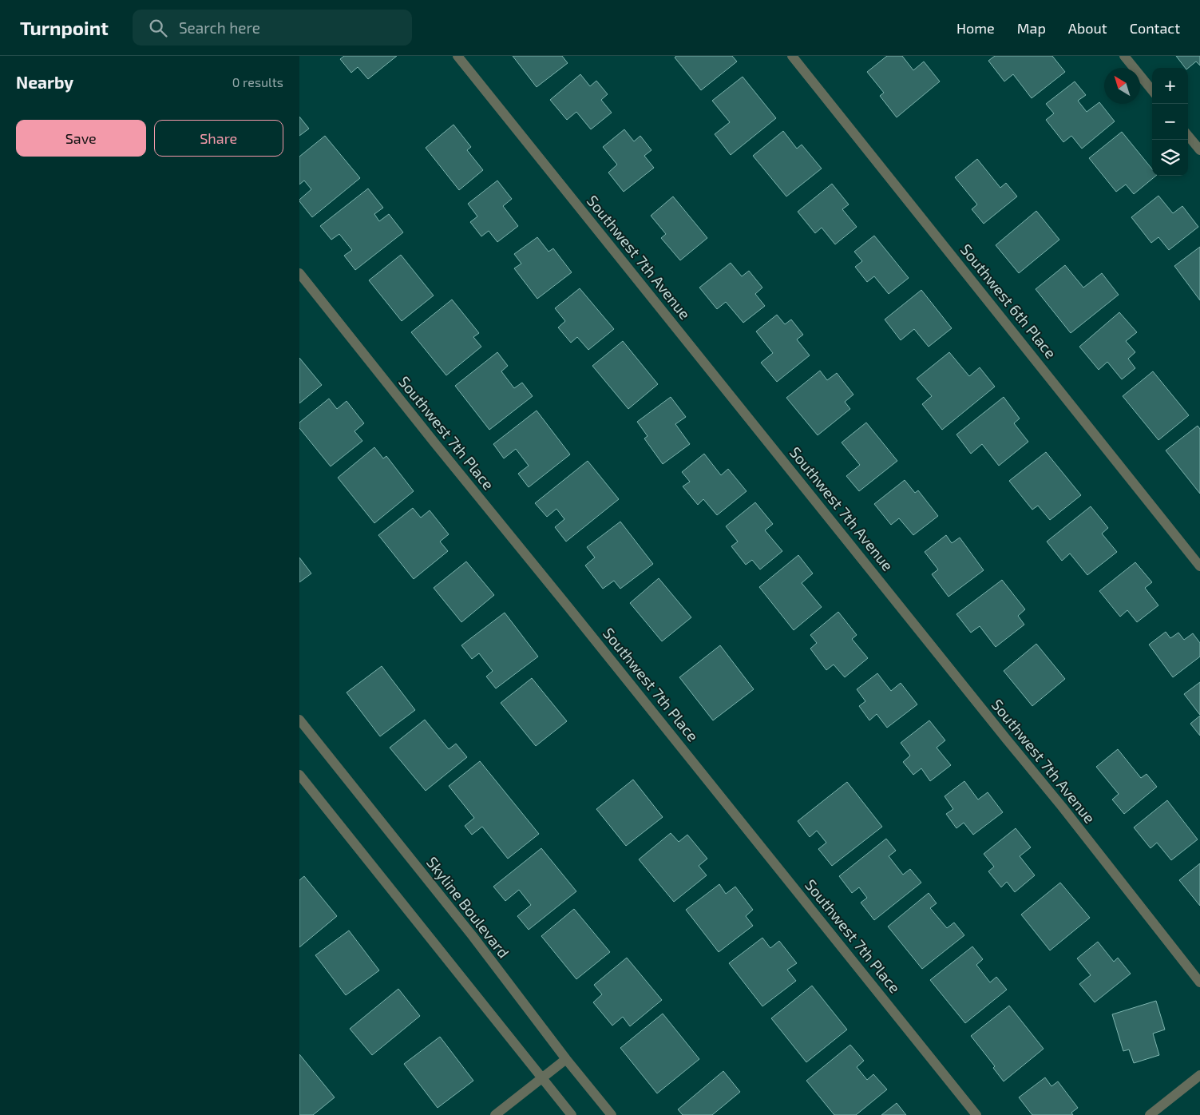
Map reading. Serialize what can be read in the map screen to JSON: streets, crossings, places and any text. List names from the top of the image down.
{
  "streets": {
    "street": [
      "Southwest 7th Avenue",
      "Southwest 6th Place",
      "Southwest 7th Place",
      "Skyline Boulevard"
    ]
  },
  "north": "top left",
  "page": {
    "header": "Turnpoint",
    "search": "Search here",
    "nav": [
      "Home",
      "Map",
      "About",
      "Contact"
    ],
    "heading": ["Nearby", "0 results"],
    "map_buttons": ["+", "−"],
    "buttons": ["Save", "Share"]
  }
}
